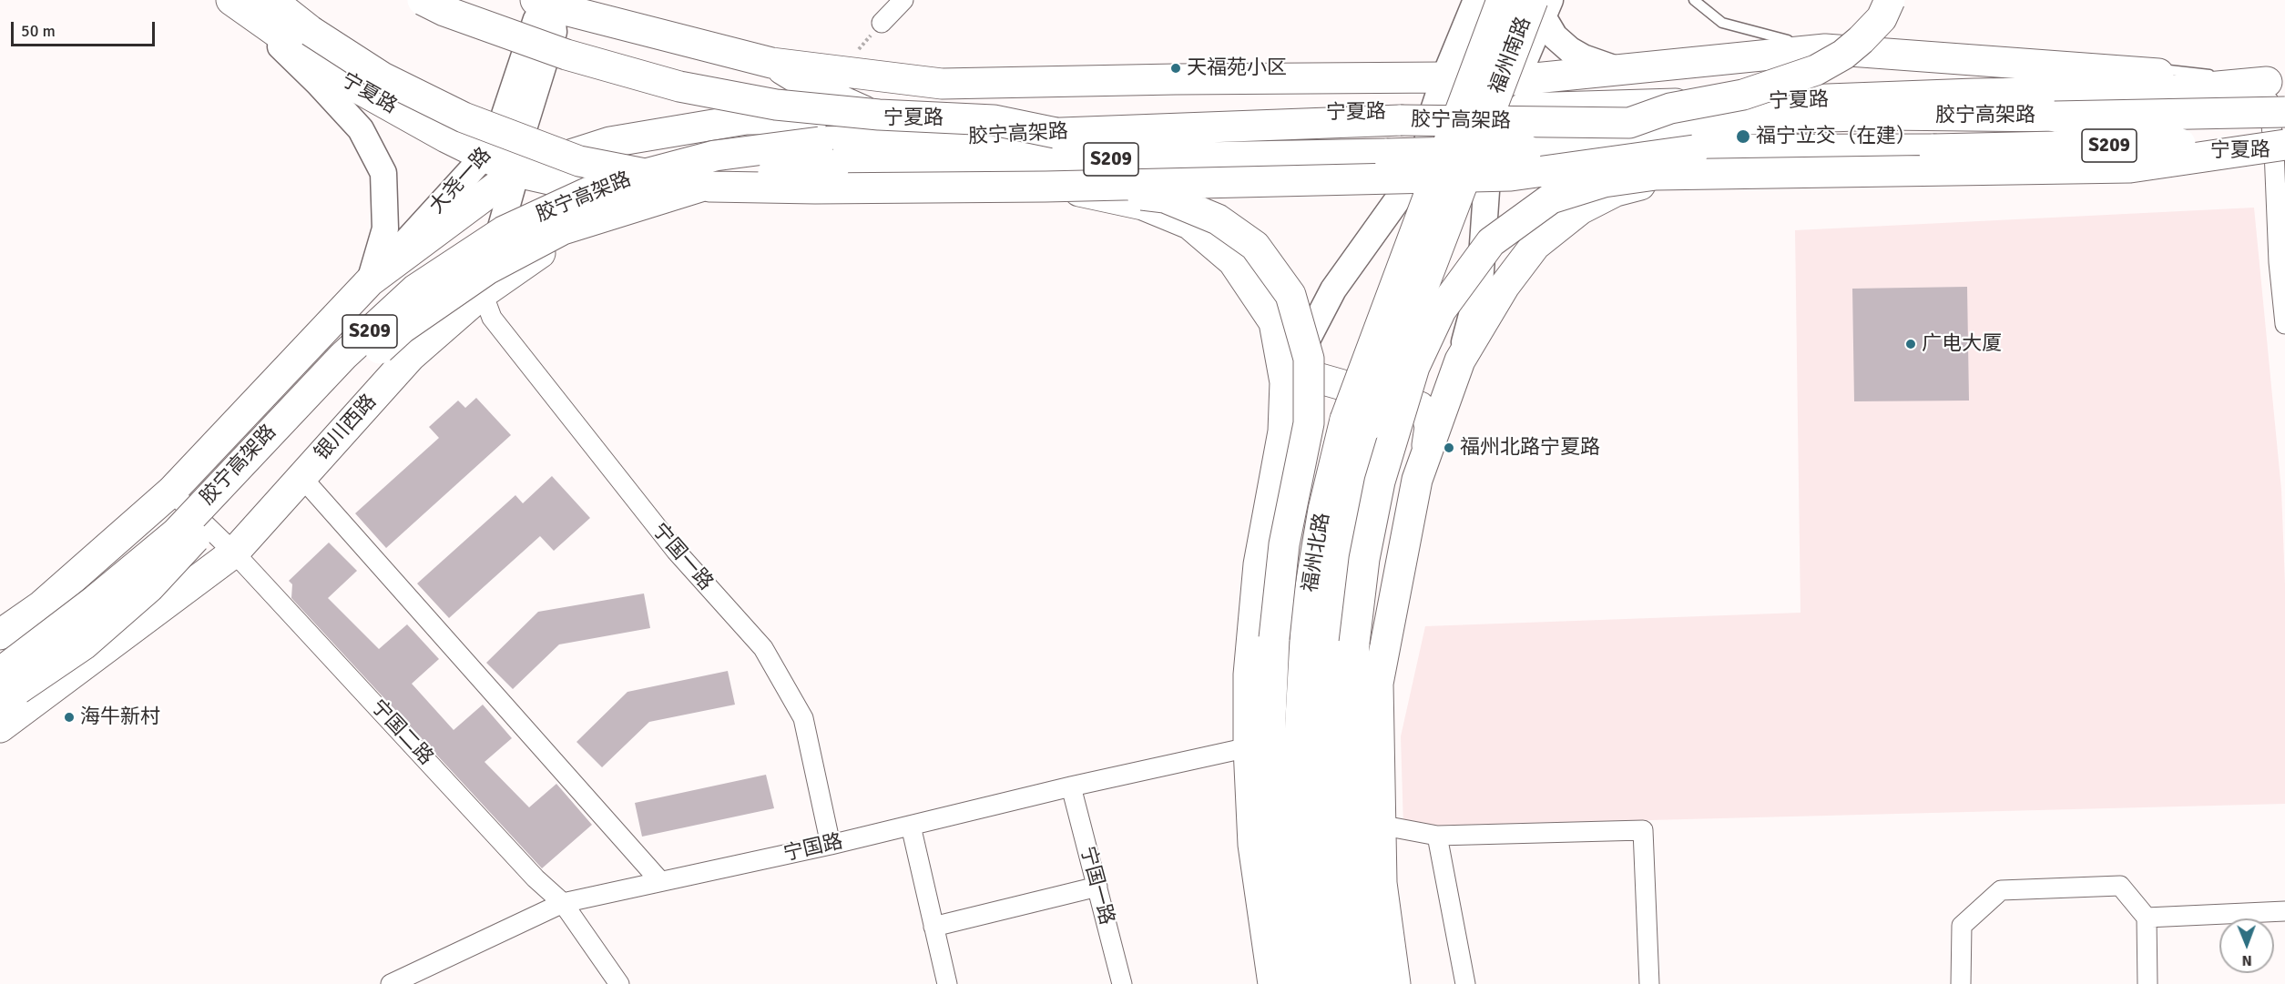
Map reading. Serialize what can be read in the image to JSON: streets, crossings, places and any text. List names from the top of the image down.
{
  "streets": {
    "main road": [
      "福州南路",
      "宁夏路",
      "胶宁高架路",
      "S209",
      "大尧一路",
      "银川西路",
      "福州北路"
    ],
    "street": ["宁国一路", "宁国二路", "宁国路"]
  },
  "crossings": [
    ["福州南路", "福州北路"],
    ["宁夏路", "胶宁高架路"],
    ["宁夏路", "大尧一路"],
    ["宁夏路", "银川西路"],
    ["大尧一路", "银川西路"],
    ["大尧一路", "宁国一路"],
    ["银川西路", "宁国一路"],
    ["银川西路", "宁国二路"],
    ["宁国一路", "宁国路"],
    ["宁国二路", "宁国路"]
  ],
  "places": [
    "天福苑小区",
    "福宁立交（在建）",
    "广电大厦",
    "福州北路宁夏路",
    "海牛新村"
  ],
  "scale_bar": "50 m",
  "north": "bottom"
}
